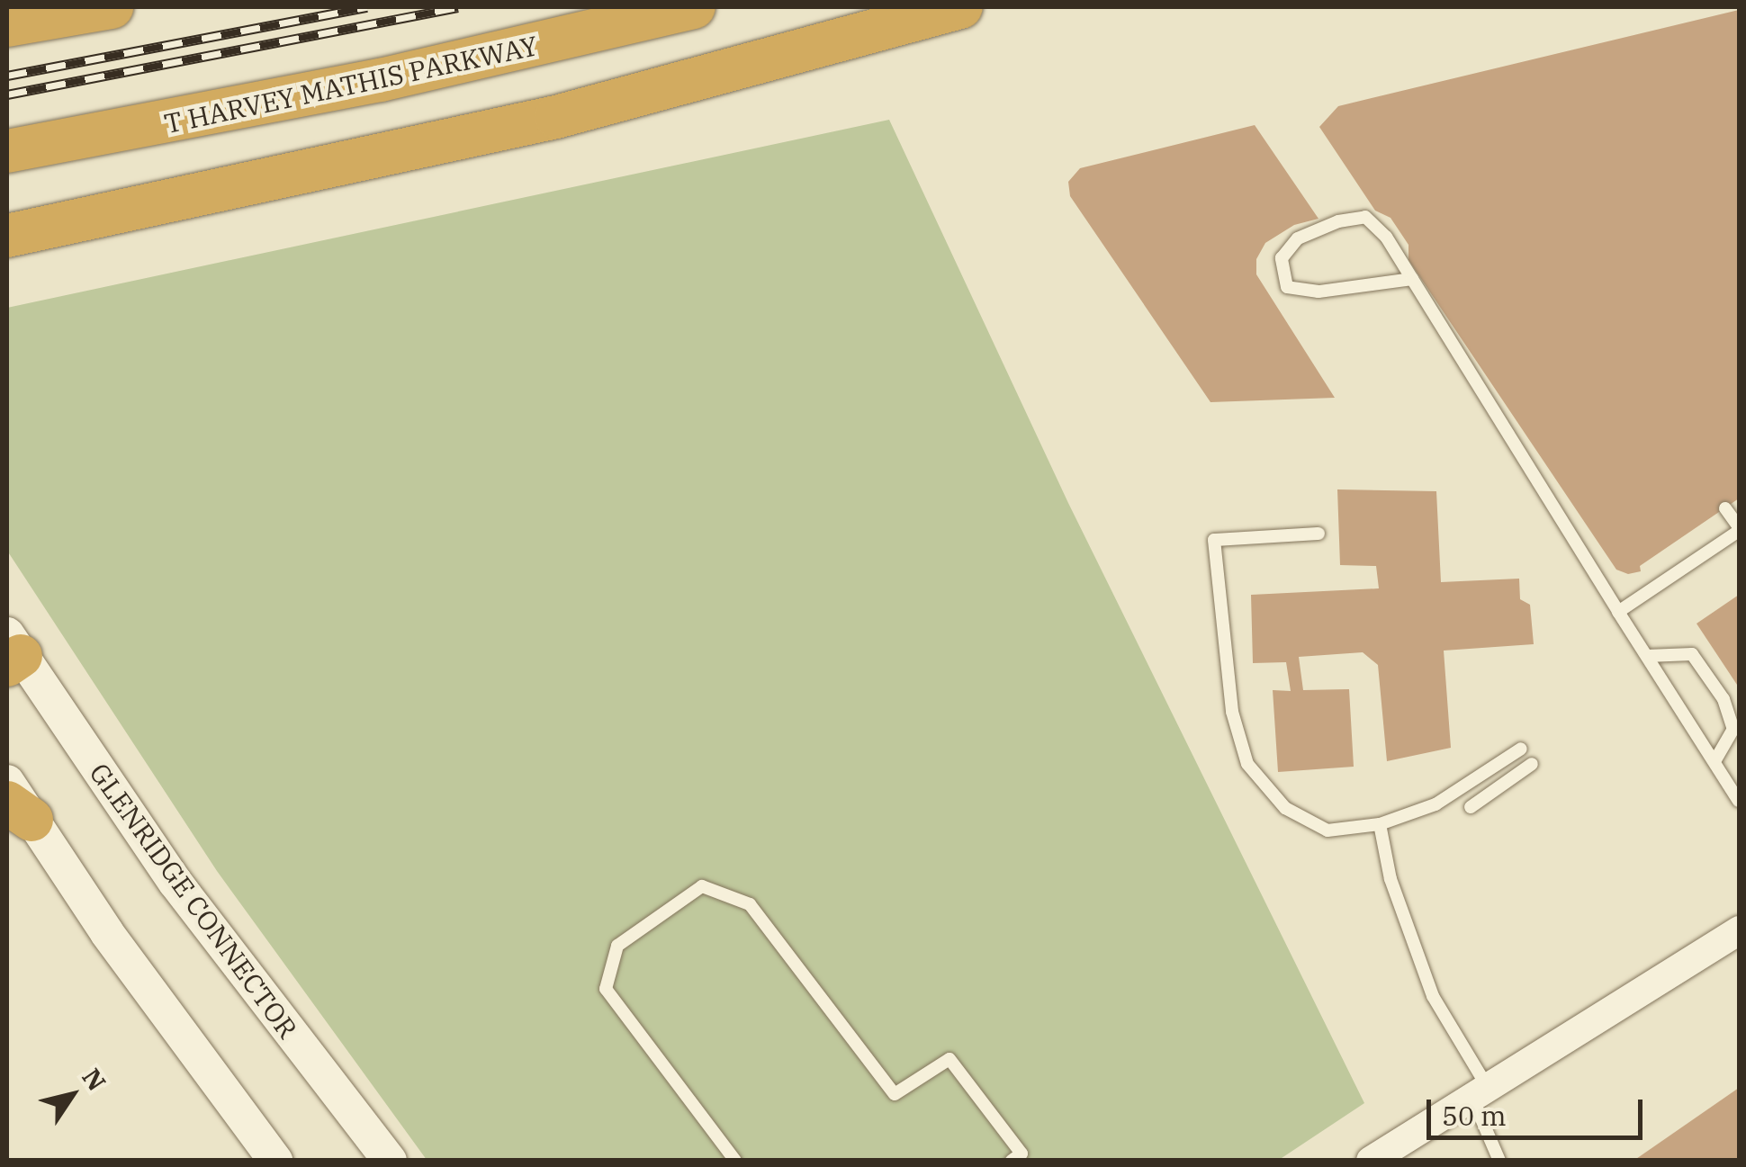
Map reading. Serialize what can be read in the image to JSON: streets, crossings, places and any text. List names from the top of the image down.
{
  "streets": {
    "highway": ["T HARVEY MATHIS PARKWAY"],
    "main road": ["GLENRIDGE CONNECTOR"]
  },
  "scale_bar": "50 m",
  "north": "top right"
}
